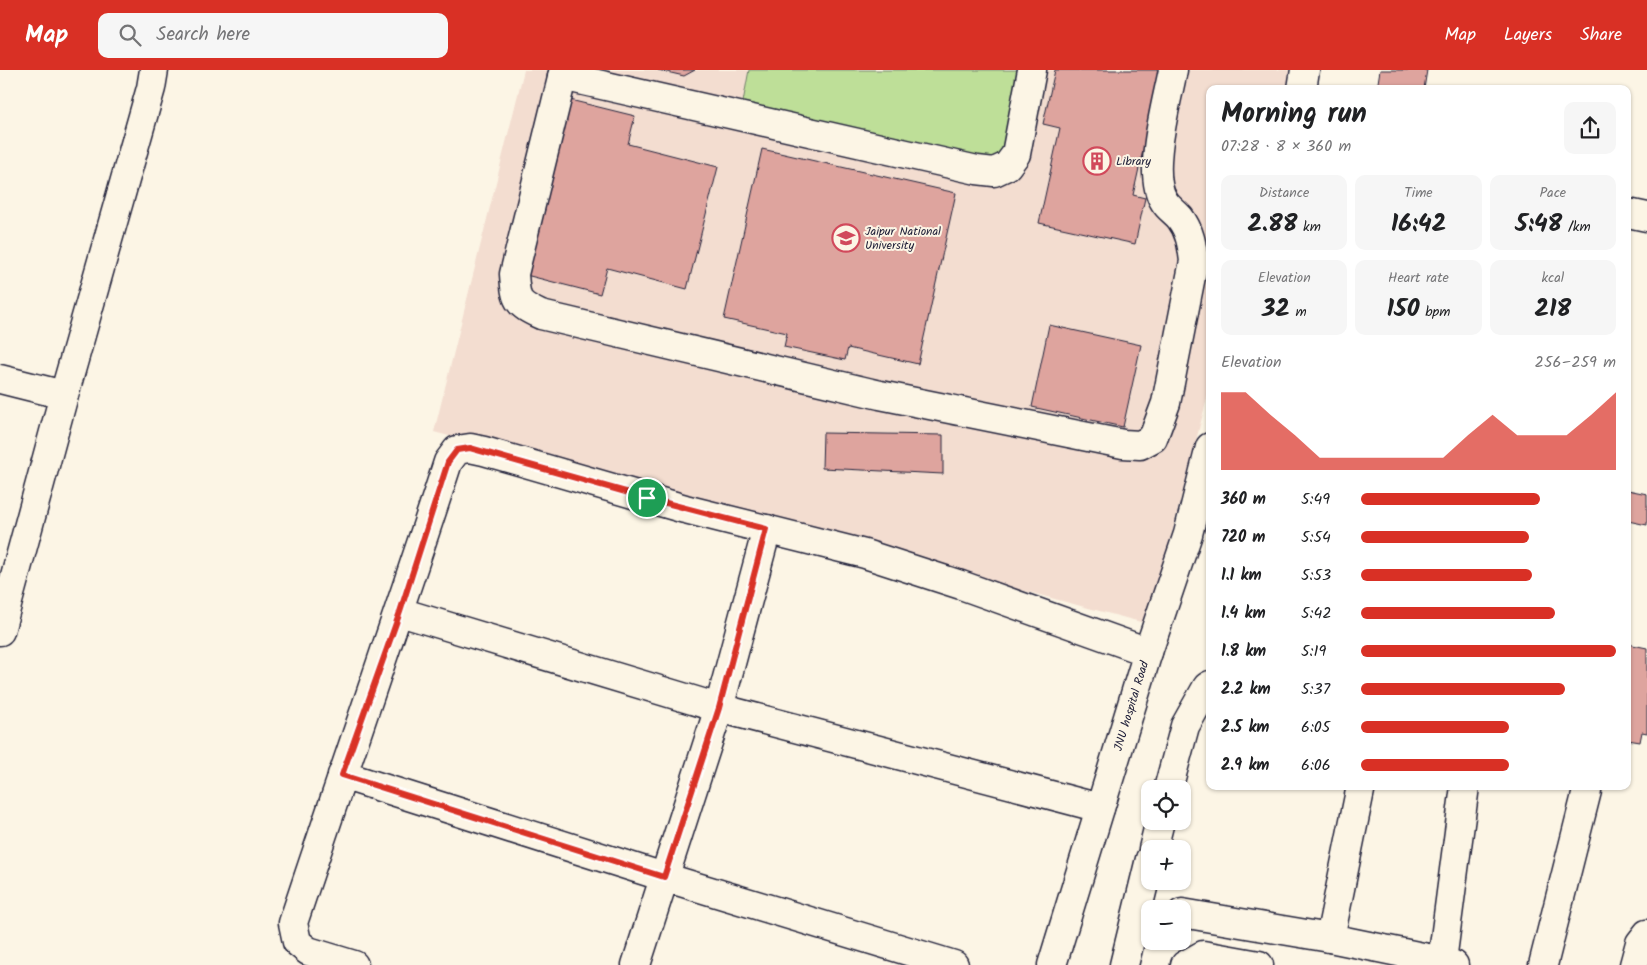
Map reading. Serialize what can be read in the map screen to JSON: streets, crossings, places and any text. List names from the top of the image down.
{
  "streets": {
    "street": ["JNU hospital Road"]
  },
  "places": {
    "building": ["Library"],
    "school or university": ["Jaipur National University"]
  },
  "page": {
    "header": "Map",
    "search": "Search here",
    "nav": ["Map", "Layers", "Share"],
    "heading": ["Morning run", "07:28 · 8 × 360 m"],
    "stats": [
      ["Distance", "2.88 km"],
      ["Time", "16:42"],
      ["Pace", "5:48 /km"],
      ["Elevation", "32 m"],
      ["Heart rate", "150 bpm"],
      ["kcal", "218"]
    ],
    "chart": ["Elevation", "256–259 m"],
    "list": [
      {
        "name": "360 m",
        "note": "5:49"
      },
      {
        "name": "720 m",
        "note": "5:54"
      },
      {
        "name": "1.1 km",
        "note": "5:53"
      },
      {
        "name": "1.4 km",
        "note": "5:42"
      },
      {
        "name": "1.8 km",
        "note": "5:19"
      },
      {
        "name": "2.2 km",
        "note": "5:37"
      },
      {
        "name": "2.5 km",
        "note": "6:05"
      },
      {
        "name": "2.9 km",
        "note": "6:06"
      }
    ],
    "map_buttons": ["+", "−"]
  }
}
